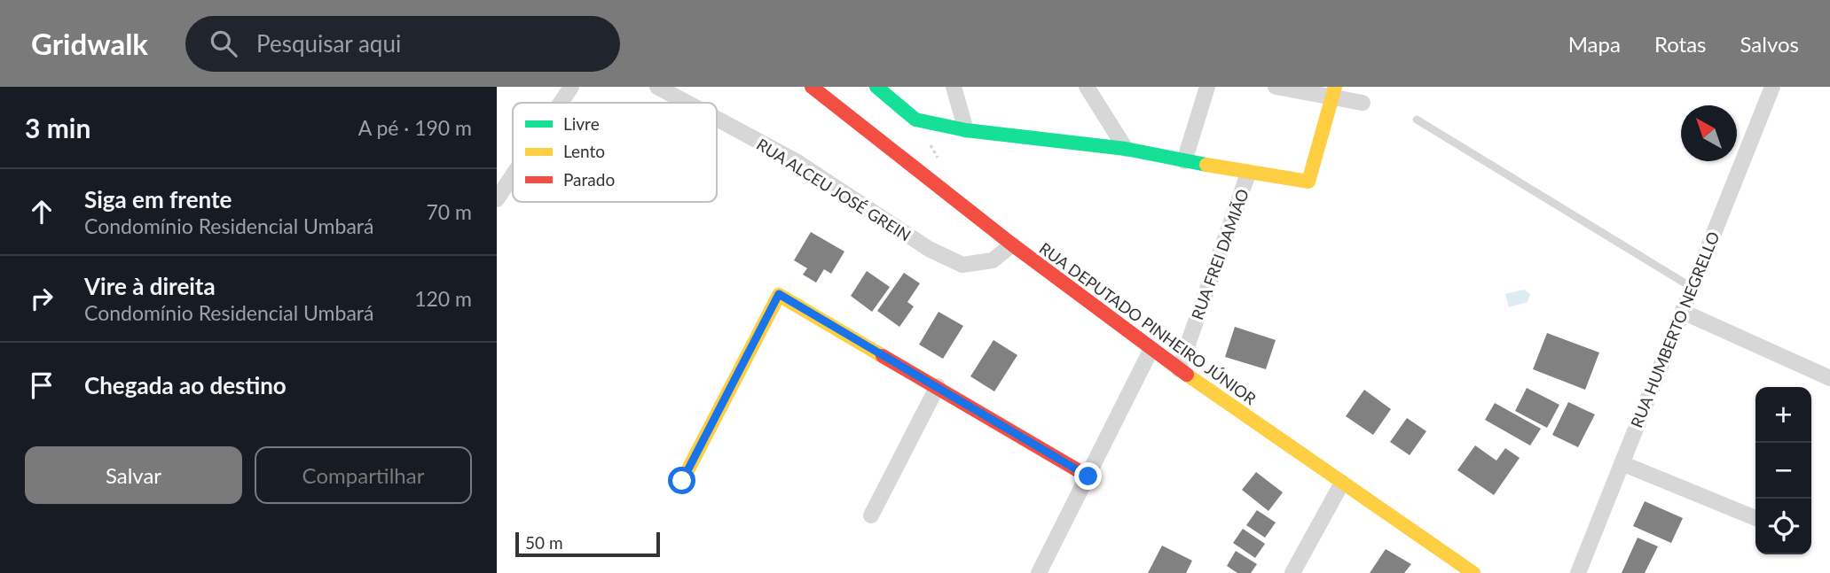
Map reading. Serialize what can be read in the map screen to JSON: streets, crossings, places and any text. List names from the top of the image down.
{
  "streets": {
    "street": [
      "RUA ALCEU JOSÉ GREIN",
      "RUA FREI DAMIÃO",
      "RUA DEPUTADO PINHEIRO JÚNIOR",
      "RUA HUMBERTO NEGRELLO"
    ]
  },
  "crossings": [
    ["RUA ALCEU JOSÉ GREIN", "RUA DEPUTADO PINHEIRO JÚNIOR"],
    ["RUA FREI DAMIÃO", "RUA DEPUTADO PINHEIRO JÚNIOR"]
  ],
  "legend": ["Livre", "Lento", "Parado"],
  "scale_bar": "50 m",
  "north": "top left",
  "page": {
    "header": "Gridwalk",
    "search": "Pesquisar aqui",
    "nav": ["Mapa", "Rotas", "Salvos"],
    "heading": ["3 min", "A pé · 190 m"],
    "list": [
      ["Siga em frente", "Condomínio Residencial Umbará", "70 m"],
      ["Vire à direita", "Condomínio Residencial Umbará", "120 m"],
      "Chegada ao destino"
    ],
    "map_buttons": ["+", "−"],
    "buttons": ["Salvar", "Compartilhar"],
    "scale": "50 m"
  }
}
